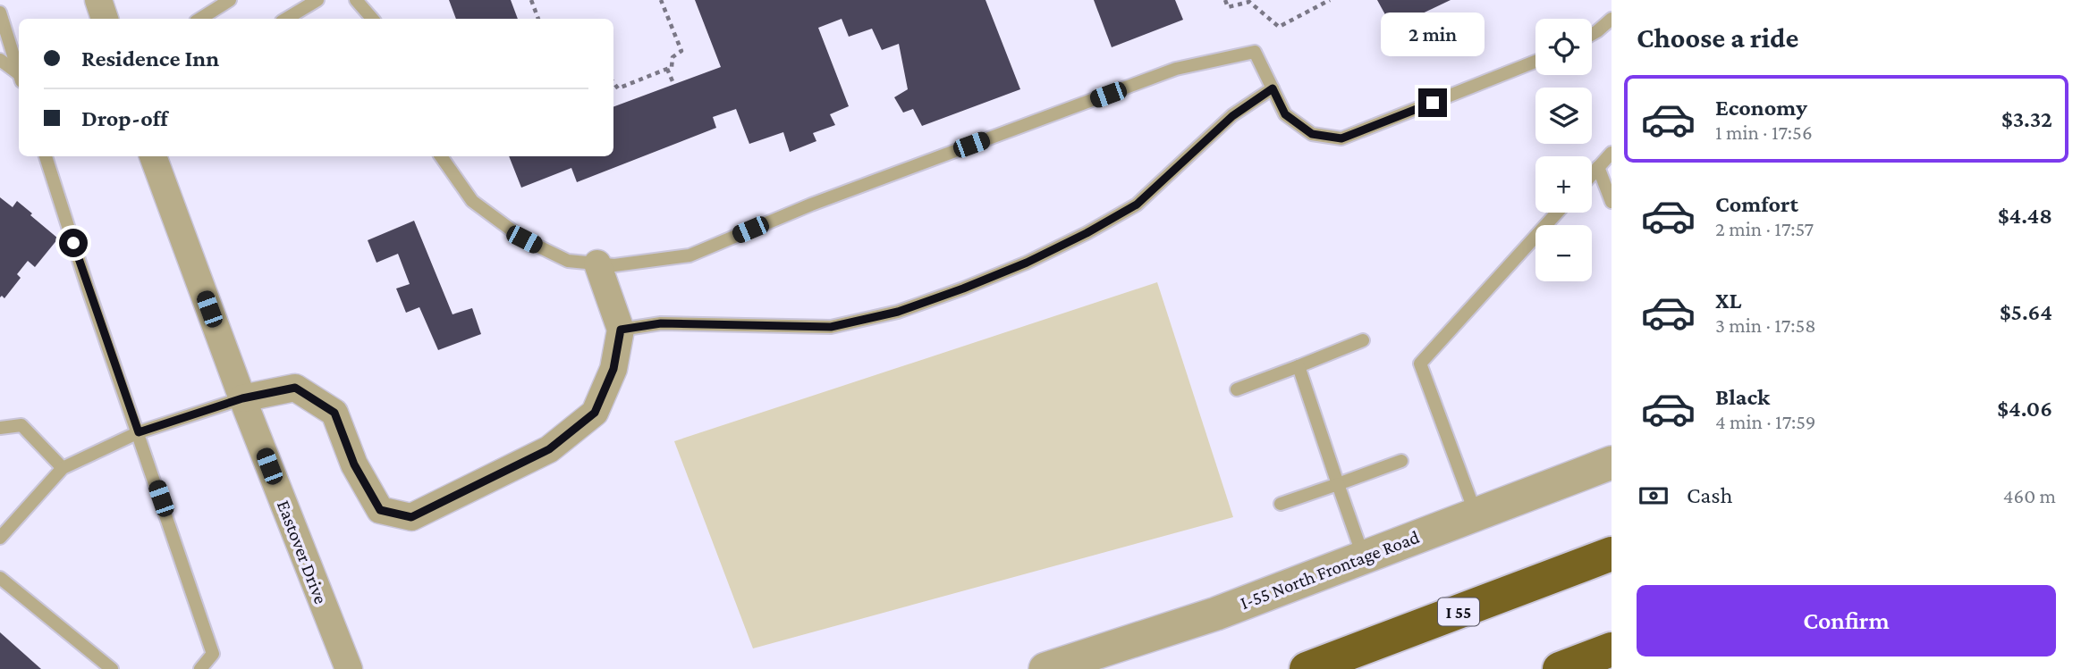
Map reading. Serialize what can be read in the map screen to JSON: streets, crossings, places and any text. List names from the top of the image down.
{
  "streets": {
    "highway": ["I 55"],
    "street": ["Eastover Drive", "I-55 North Frontage Road"]
  },
  "page": {
    "heading": "Choose a ride",
    "bubble": "2 min",
    "map_buttons": ["+", "−"],
    "banner": ["Residence Inn", "Drop-off"],
    "list": [
      {
        "name": "Economy",
        "note": "1 min · 17:56",
        "value": "$3.32"
      },
      {
        "name": "Comfort",
        "note": "2 min · 17:57",
        "value": "$4.48"
      },
      {
        "name": "XL",
        "note": "3 min · 17:58",
        "value": "$5.64"
      },
      {
        "name": "Black",
        "note": "4 min · 17:59",
        "value": "$4.06"
      }
    ],
    "pay": ["Cash", "460 m"],
    "buttons": "Confirm"
  }
}
